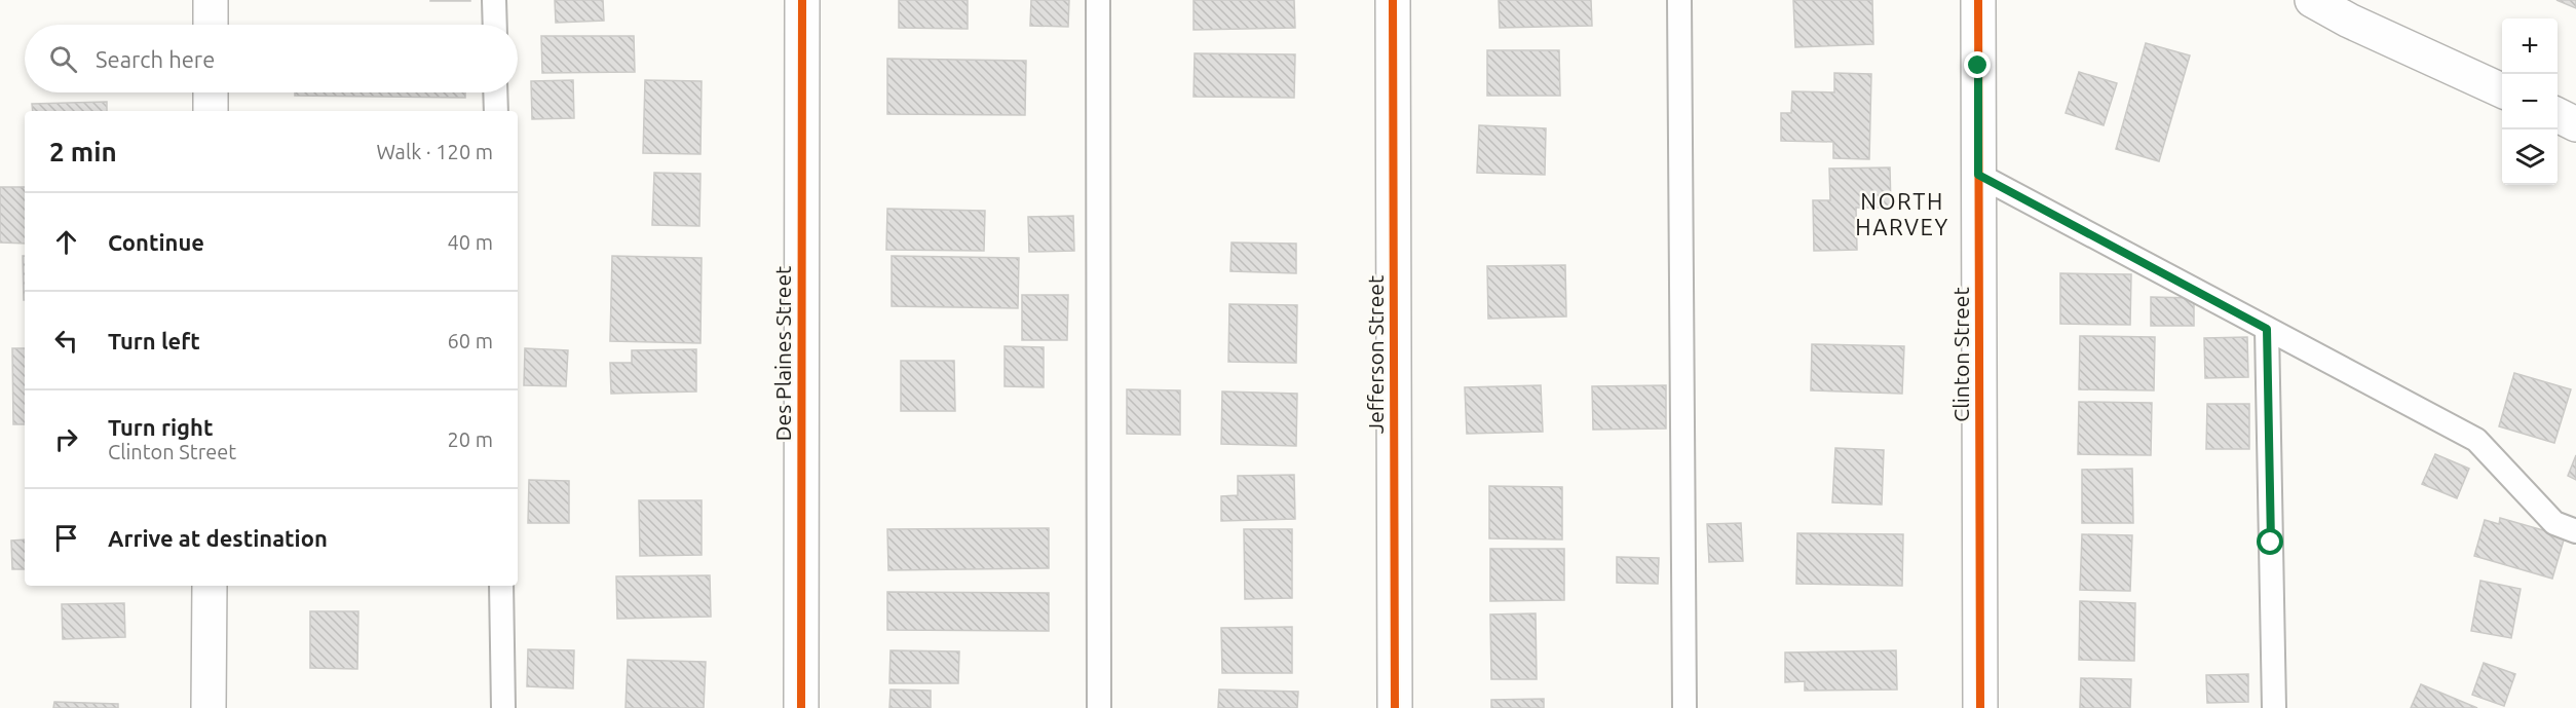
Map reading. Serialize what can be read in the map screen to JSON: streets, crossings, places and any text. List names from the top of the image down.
{
  "streets": {
    "street": ["Des Plaines Street", "Jefferson Street", "Clinton Street"]
  },
  "districts": ["NORTH HARVEY"],
  "page": {
    "map_buttons": ["+", "−"],
    "search": "Search here",
    "heading": ["2 min", "Walk · 120 m"],
    "list": [
      ["Continue", "40 m"],
      ["Turn left", "60 m"],
      ["Turn right", "Clinton Street", "20 m"],
      "Arrive at destination"
    ]
  }
}
